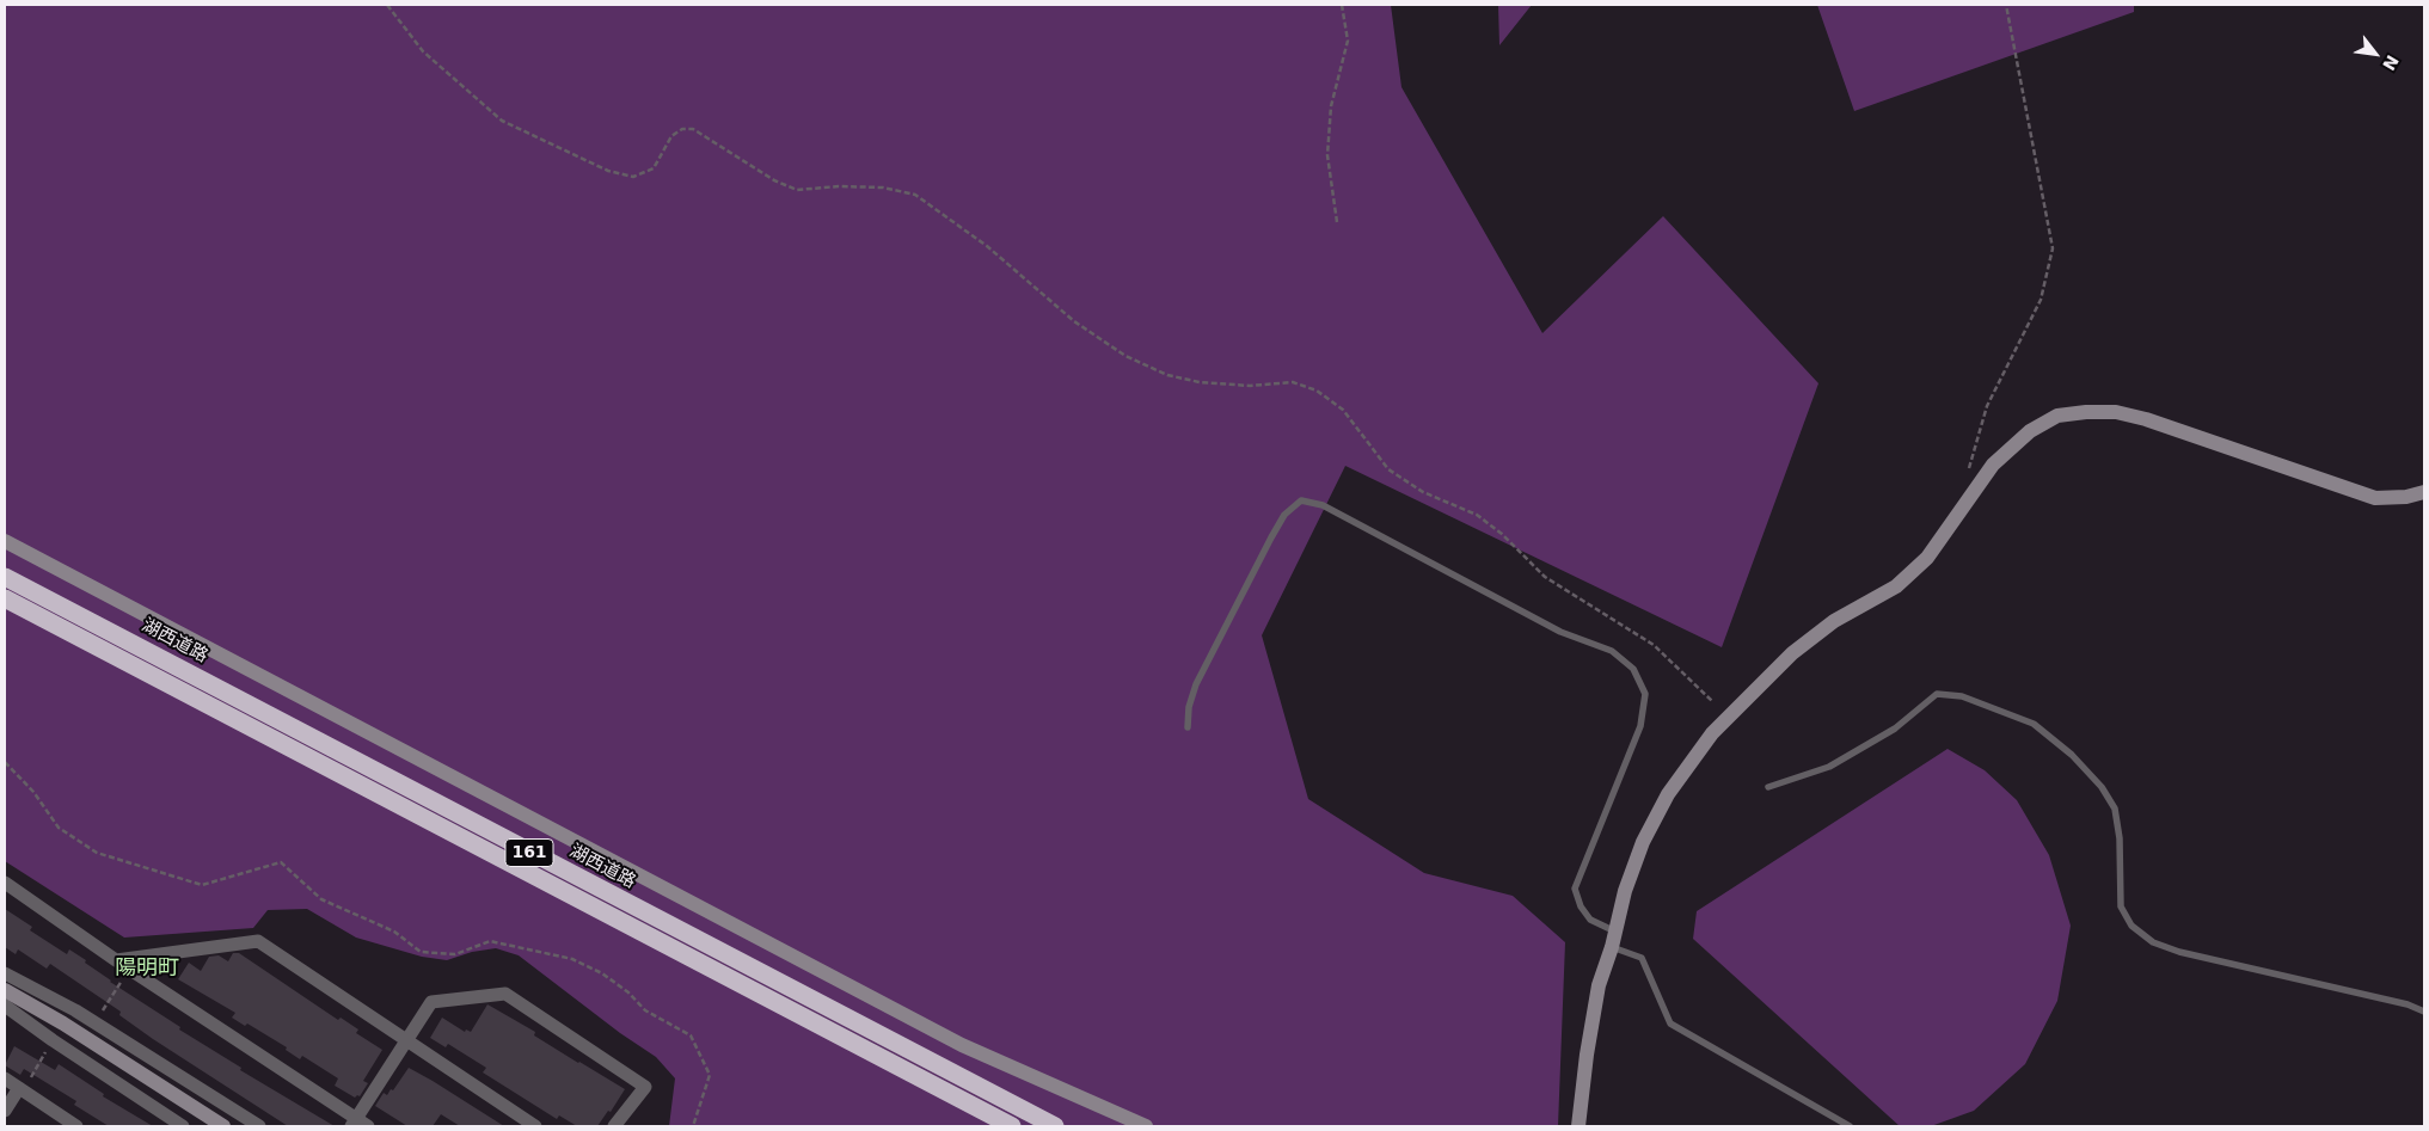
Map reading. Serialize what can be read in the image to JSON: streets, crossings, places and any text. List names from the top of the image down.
{
  "streets": {
    "highway": ["湖西道路", "161"]
  },
  "districts": ["陽明町"],
  "north": "bottom right"
}
